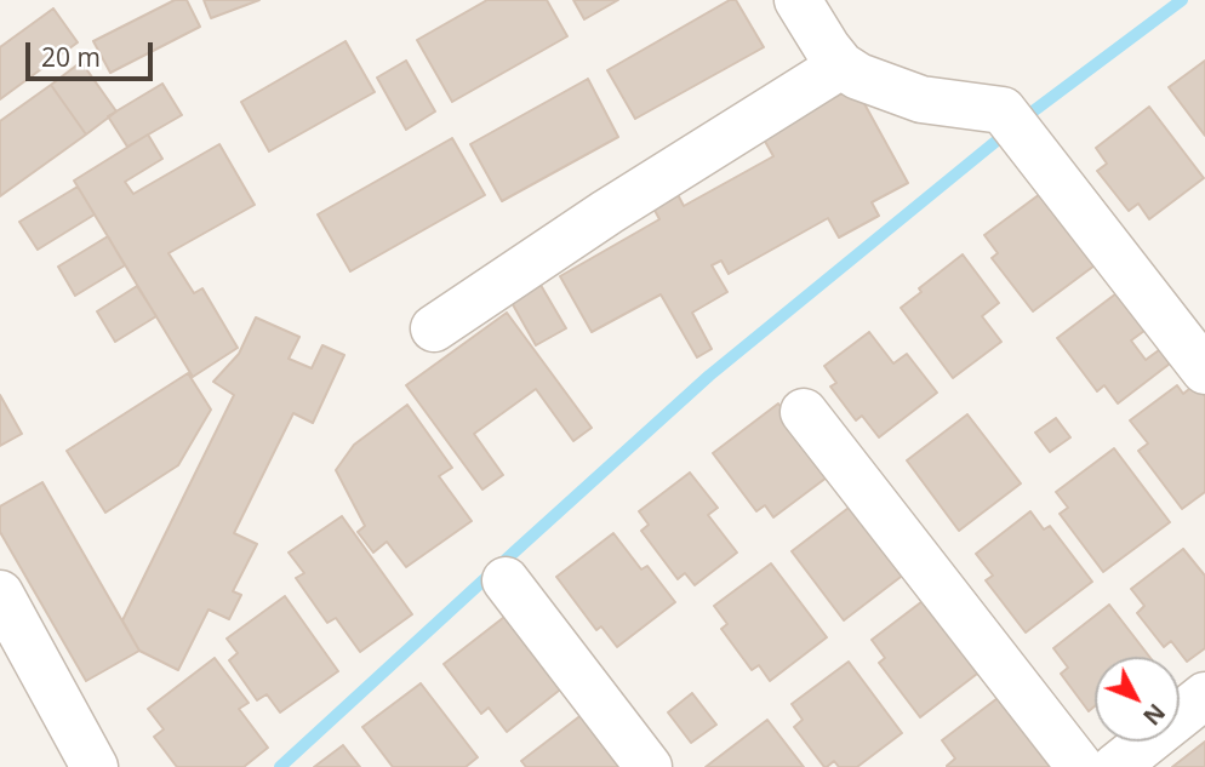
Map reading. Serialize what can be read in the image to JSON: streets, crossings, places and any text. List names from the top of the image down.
{
  "scale_bar": "20 m",
  "north": "bottom right"
}
